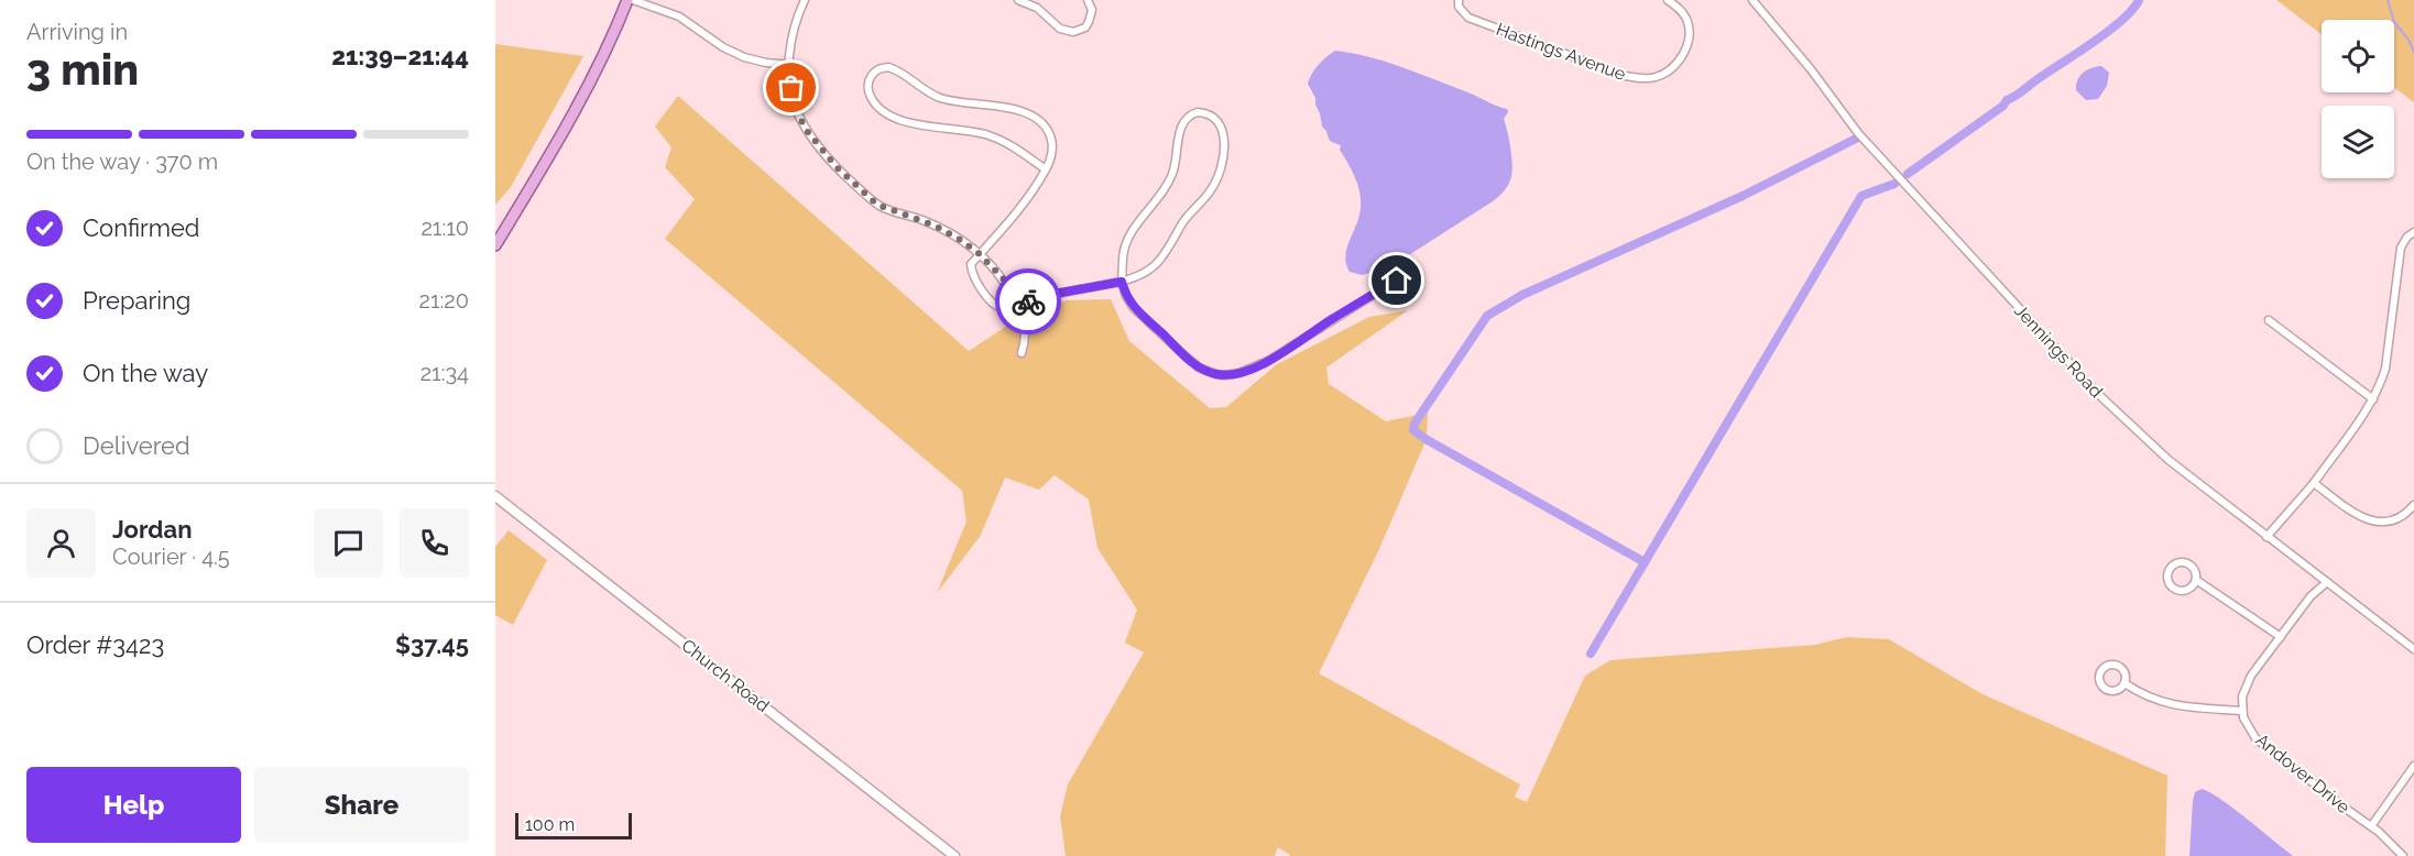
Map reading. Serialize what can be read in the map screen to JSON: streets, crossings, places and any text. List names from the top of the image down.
{
  "streets": {
    "main road": ["Church Road"],
    "street": ["Hastings Avenue", "Jennings Road", "Andover Drive"]
  },
  "scale_bar": "100 m",
  "page": {
    "heading": ["3 min", "Arriving in", "21:39–21:44"],
    "panel": [
      "Jordan",
      "Courier · 4.5",
      "Order #3423",
      "$37.45"
    ],
    "bar": "On the way · 370 m",
    "list": [
      ["Confirmed", "21:10"],
      ["Preparing", "21:20"],
      ["On the way", "21:34"],
      "Delivered"
    ],
    "buttons": ["Help", "Share"],
    "scale": "100 m"
  }
}
